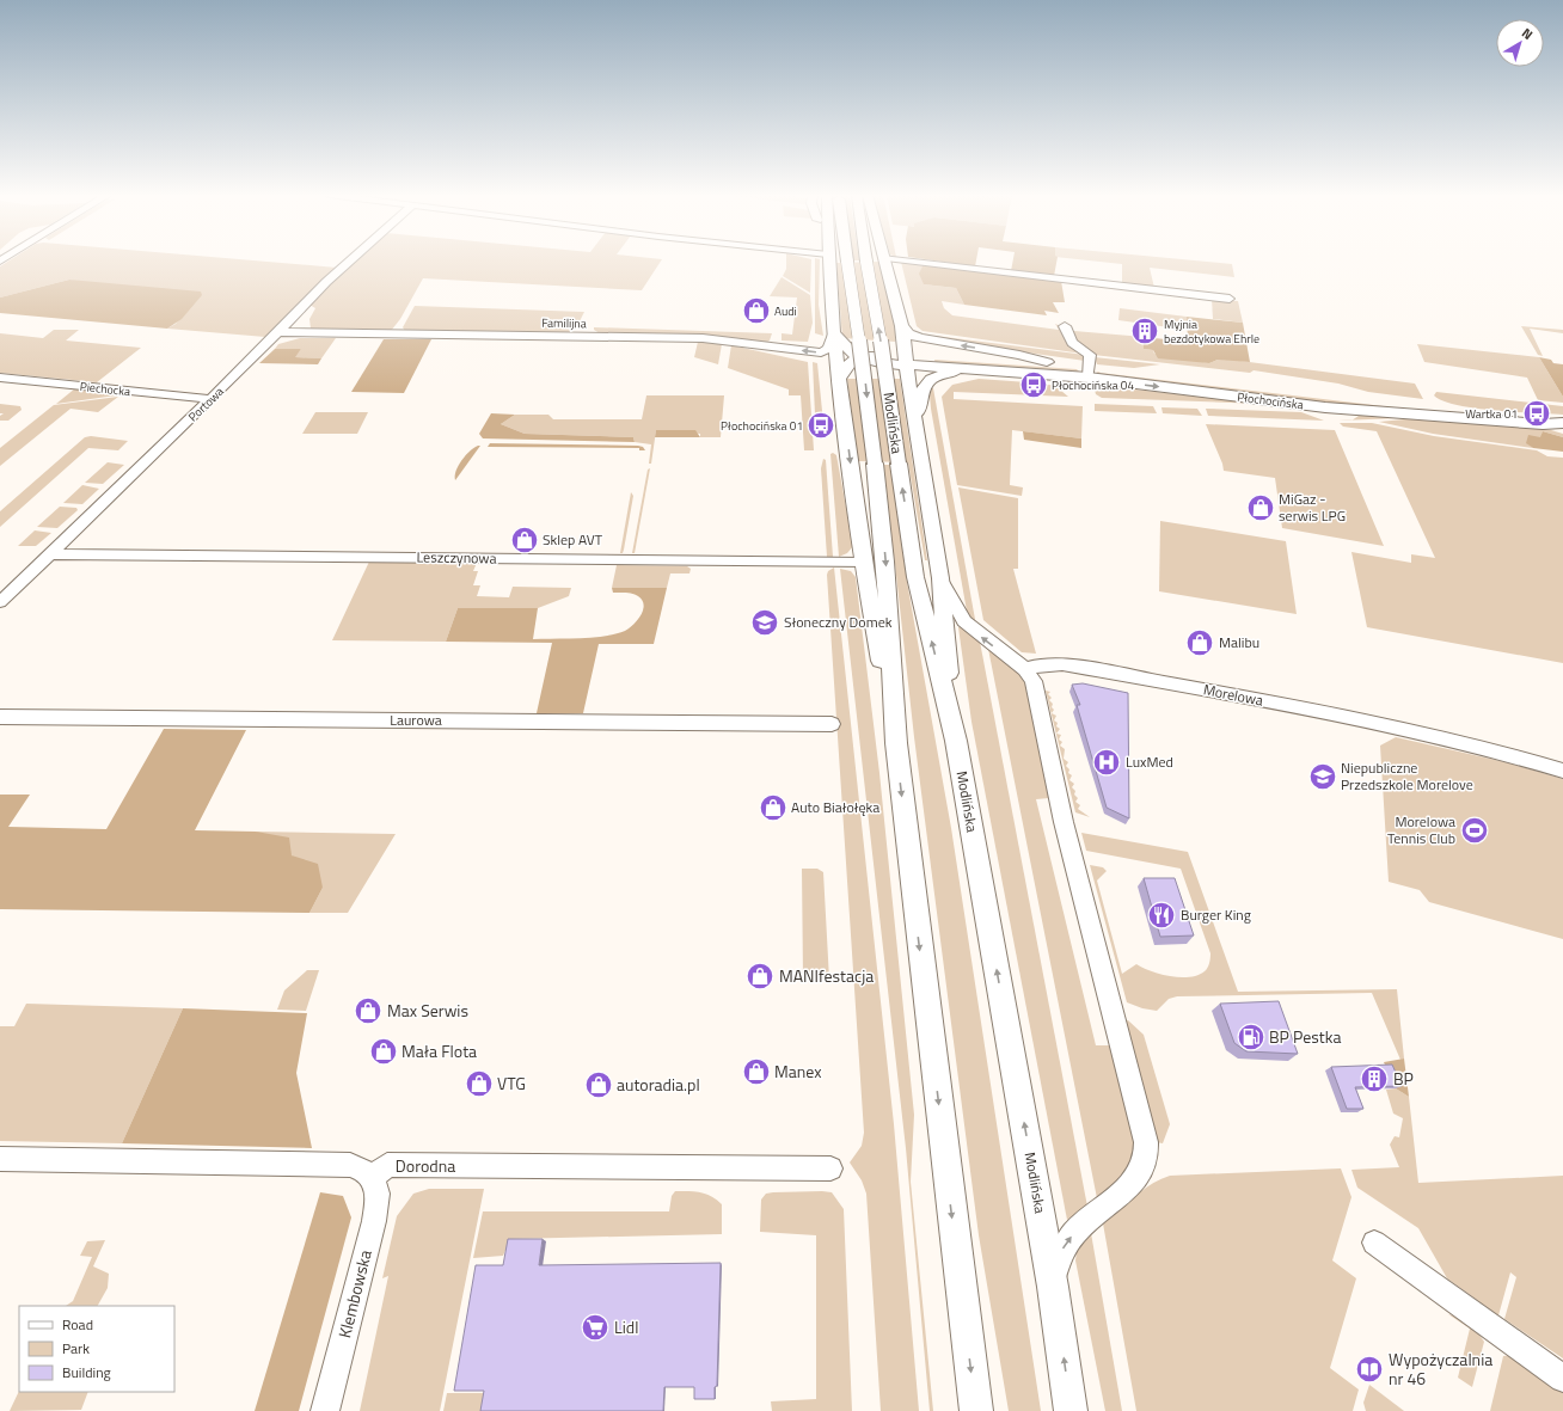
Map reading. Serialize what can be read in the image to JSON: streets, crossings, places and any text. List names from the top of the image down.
{
  "streets": {
    "main road": ["Płochocińska", "Modlińska"],
    "street": [
      "Familijna",
      "Piechocka",
      "Portowa",
      "Leszczynowa",
      "Morelowa",
      "Laurowa",
      "Dorodna",
      "Klembowska"
    ]
  },
  "crossings": [
    ["Familijna", "Płochocińska"],
    ["Familijna", "Portowa"],
    ["Piechocka", "Portowa"],
    ["Płochocińska", "Modlińska"],
    ["Portowa", "Leszczynowa"],
    ["Dorodna", "Klembowska"]
  ],
  "one_way": ["Familijna"],
  "places": {
    "shop": [
      "Audi",
      "MiGaz - serwis LPG",
      "Sklep AVT",
      "Malibu",
      "Auto Białołęka",
      "MANIfestacja",
      "Max Serwis",
      "Mała Flota",
      "Manex",
      "VTG",
      "autoradia.pl"
    ],
    "building": ["Myjnia bezdotykowa Ehrle", "BP"],
    "bus stop": ["Płochocińska 04", "Wartka 01", "Płochocińska 01"],
    "school or university": ["Słoneczny Domek", "Niepubliczne Przedszkole Morelove"],
    "hospital": ["LuxMed"],
    "sports": ["Morelowa Tennis Club"],
    "restaurant": ["Burger King"],
    "fuel station": ["BP Pestka"],
    "supermarket": ["Lidl"],
    "library": ["Wypożyczalnia nr 46"]
  },
  "legend": ["Road", "Park", "Building"],
  "north": "top right"
}
